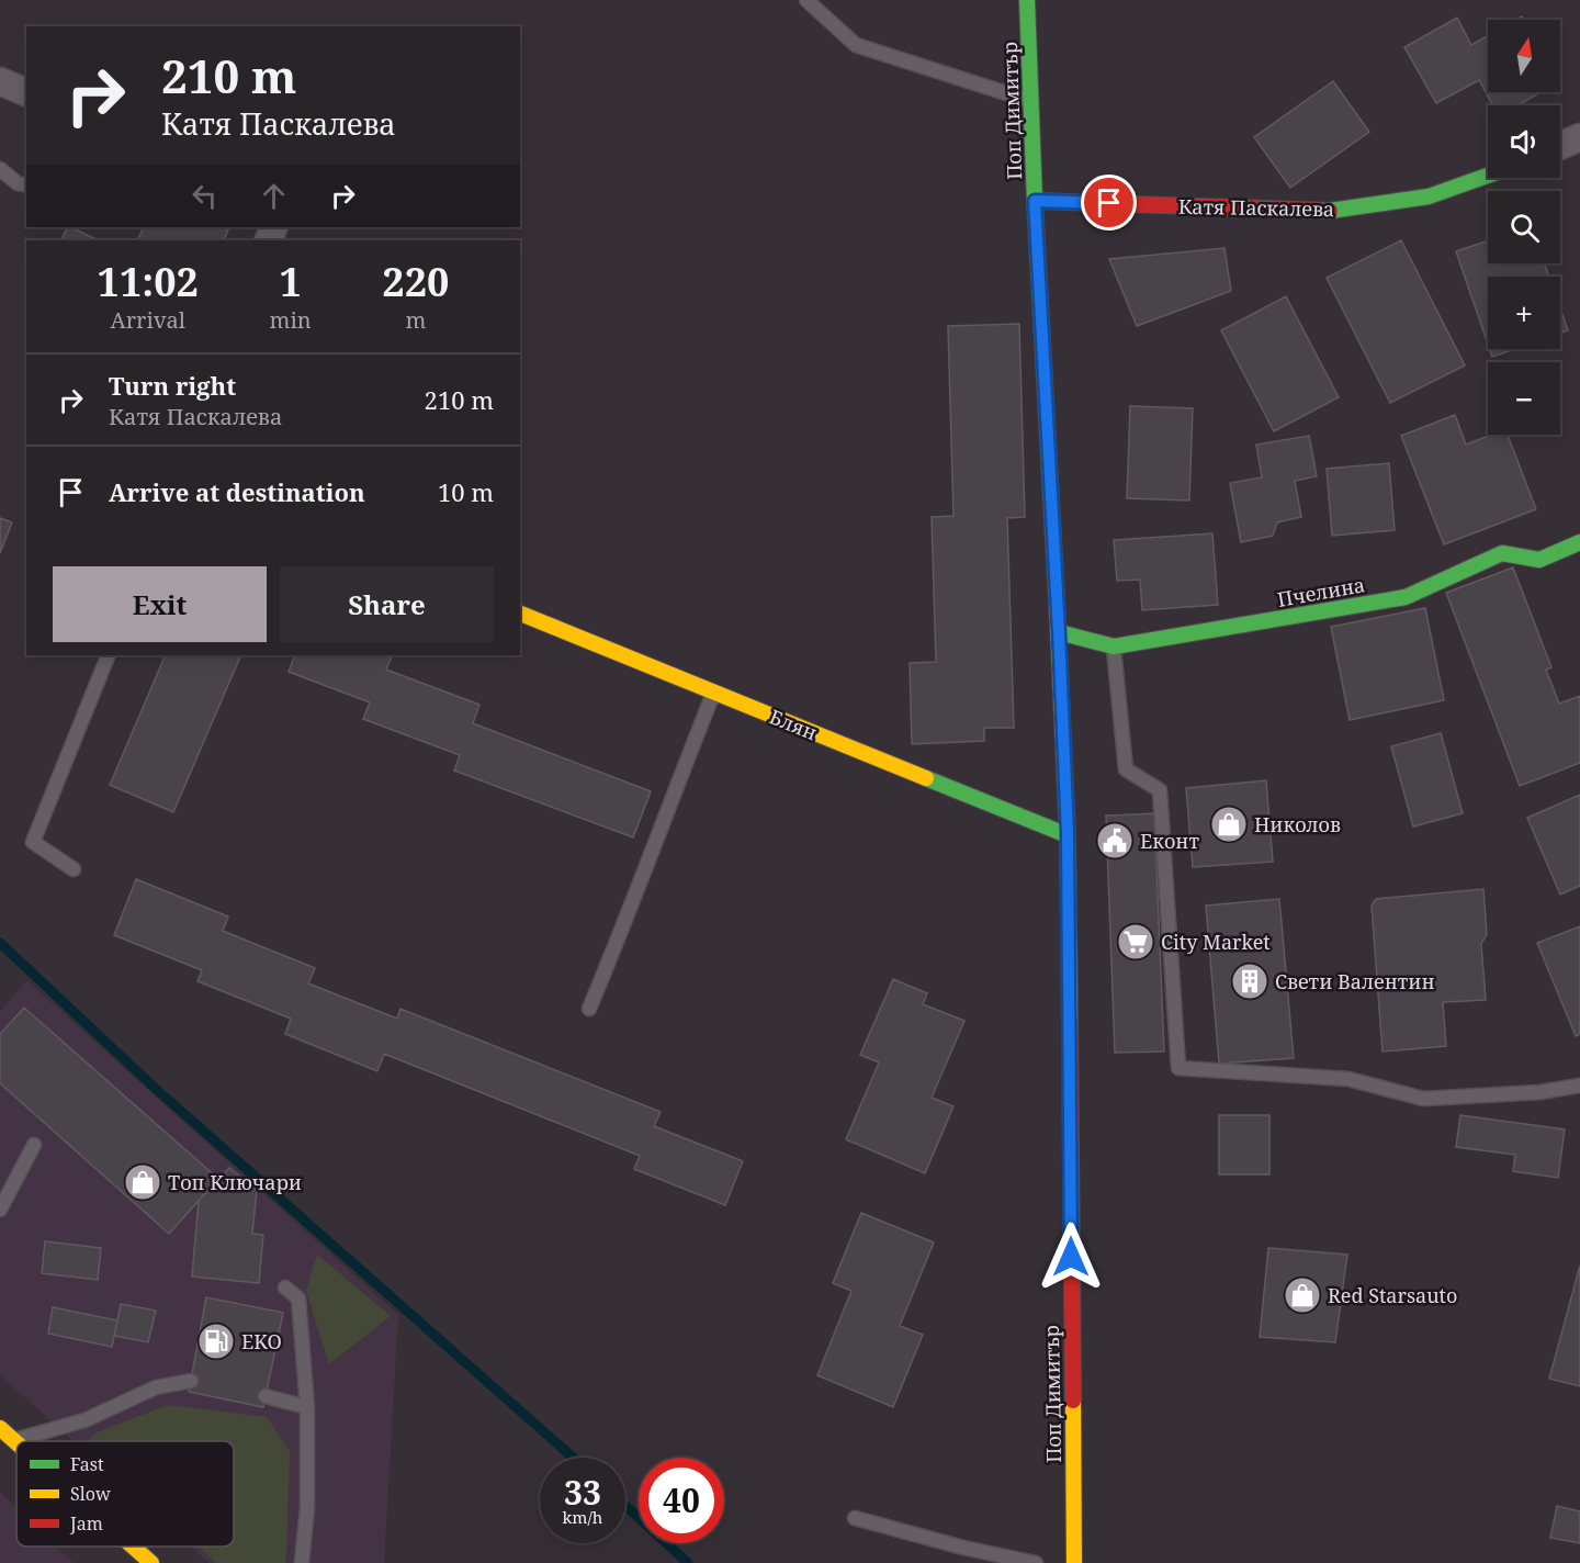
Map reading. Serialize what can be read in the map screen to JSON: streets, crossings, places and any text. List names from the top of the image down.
{
  "streets": {
    "street": [
      "Поп Димитър",
      "Катя Паскалева",
      "Пчелина",
      "Блян"
    ]
  },
  "crossings": [
    ["Поп Димитър", "Катя Паскалева"],
    ["Поп Димитър", "Пчелина"],
    ["Поп Димитър", "Блян"]
  ],
  "places": {
    "shop": ["Николов", "Топ Ключари", "Red Starsauto"],
    "public building": ["Еконт"],
    "supermarket": ["City Market"],
    "building": ["Свети Валентин"],
    "fuel station": ["EKO"]
  },
  "legend": ["Fast", "Slow", "Jam"],
  "north": "top",
  "page": {
    "map_buttons": ["+", "−"],
    "turn": ["210 m", "Катя Паскалева"],
    "eta": [
      "11:02",
      "Arrival",
      "1",
      "min",
      "220",
      "m"
    ],
    "list": [
      {
        "name": "Turn right",
        "note": "Катя Паскалева",
        "value": "210 m"
      },
      {
        "name": "Arrive at destination",
        "value": "10 m"
      }
    ],
    "buttons": ["Exit", "Share"],
    "speed": "33 km/h",
    "limit": "40"
  }
}
